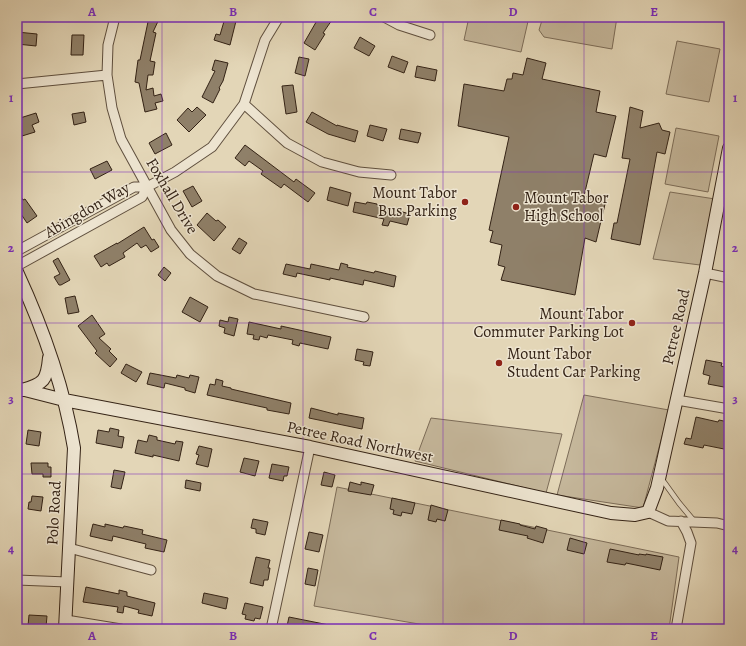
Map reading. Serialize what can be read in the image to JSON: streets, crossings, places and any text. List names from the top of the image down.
{
  "streets": {
    "street": [
      "Foxhall Drive",
      "Abingdon Way",
      "Petree Road",
      "Petree Road Northwest",
      "Polo Road"
    ]
  },
  "crossings": [
    ["Foxhall Drive", "Abingdon Way"],
    ["Petree Road", "Petree Road Northwest"],
    ["Petree Road Northwest", "Polo Road"]
  ],
  "places": [
    "Mount Tabor Bus Parking",
    "Mount Tabor High School",
    "Mount Tabor Commuter Parking Lot",
    "Mount Tabor Student Car Parking"
  ],
  "grid": {
    "columns": [
      "A",
      "B",
      "C",
      "D",
      "E"
    ],
    "rows": [
      "1",
      "2",
      "3",
      "4"
    ]
  }
}
